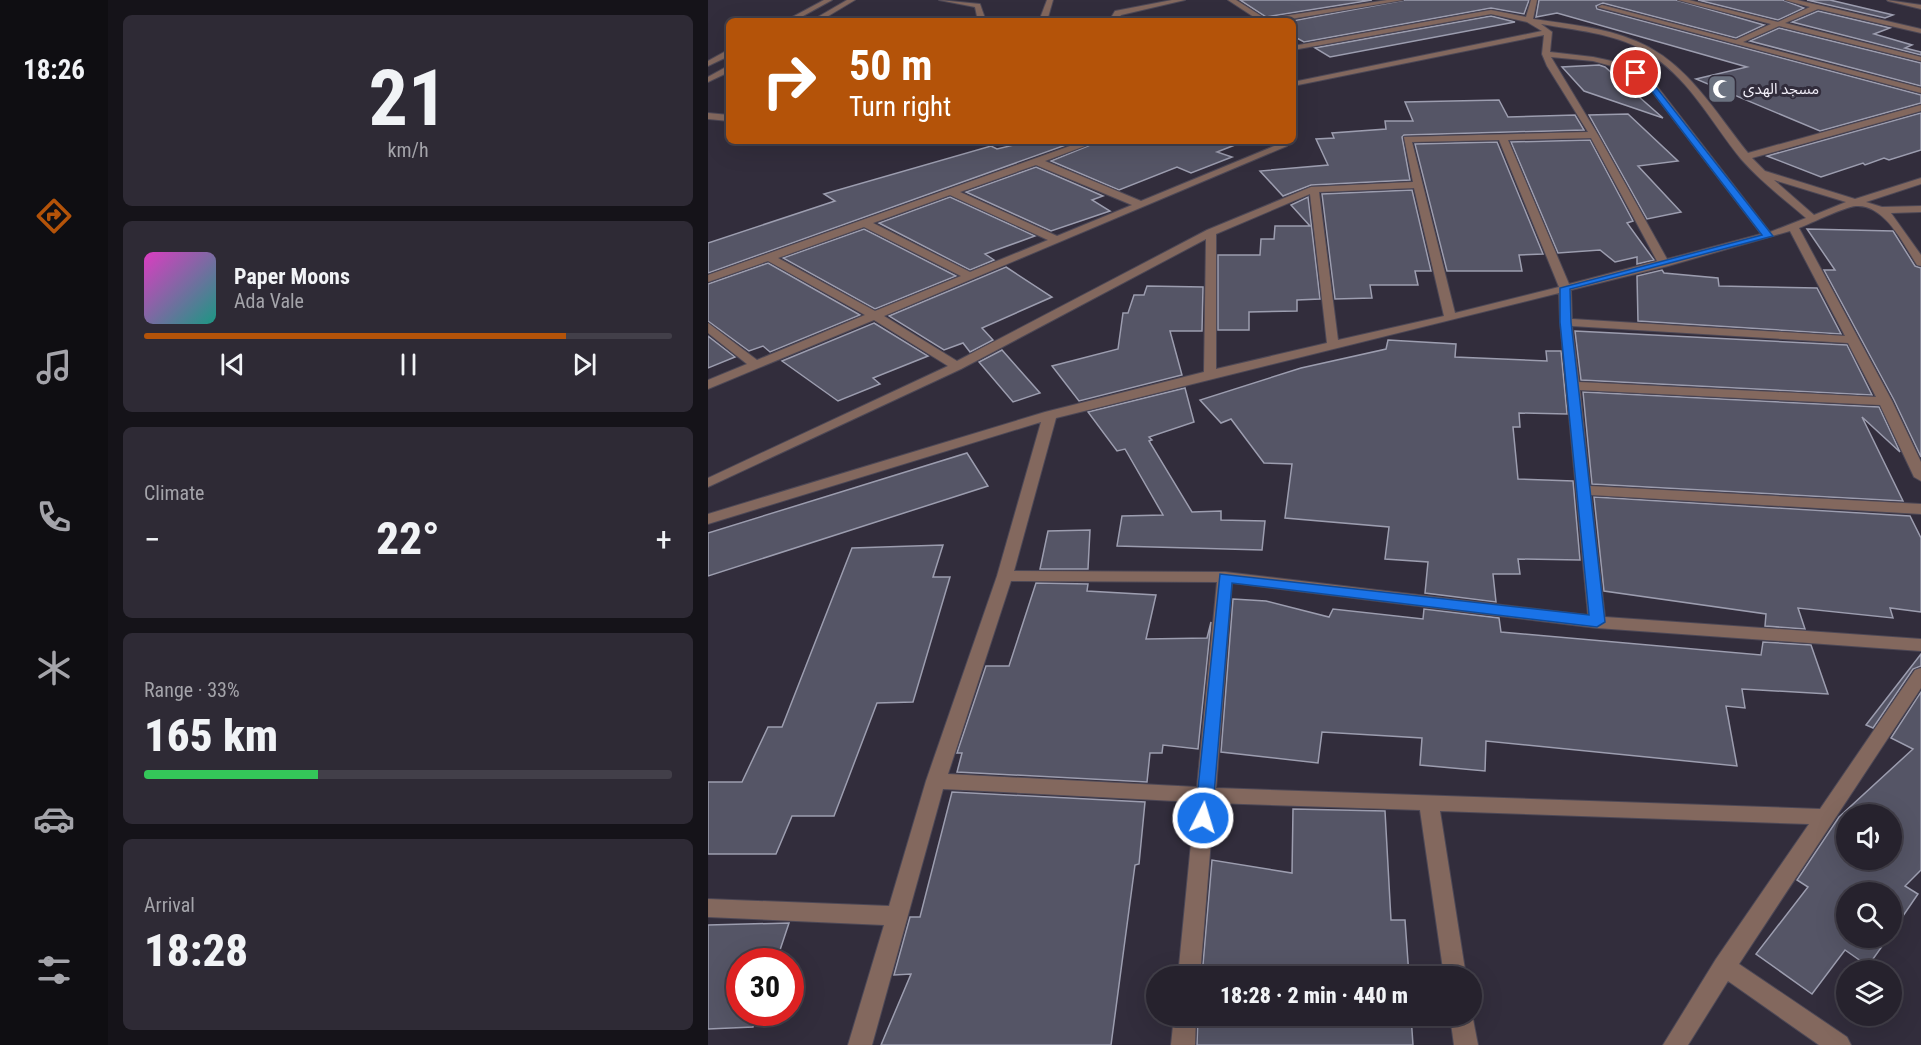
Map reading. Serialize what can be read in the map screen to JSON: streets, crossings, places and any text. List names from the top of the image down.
{
  "places": {
    "mosque": ["مسجد الهدى"]
  },
  "page": {
    "tabs": "18:26",
    "tile": [
      ["21", "km/h"],
      "Climate",
      ["Range · 33%", "165 km"],
      ["Arrival", "18:28"]
    ],
    "turn": ["50 m", "Turn right"],
    "song": ["Paper Moons", "Ada Vale"],
    "heat": ["−", "22°", "+"],
    "limit": "30",
    "trip": "18:28 · 2 min · 440 m"
  }
}
